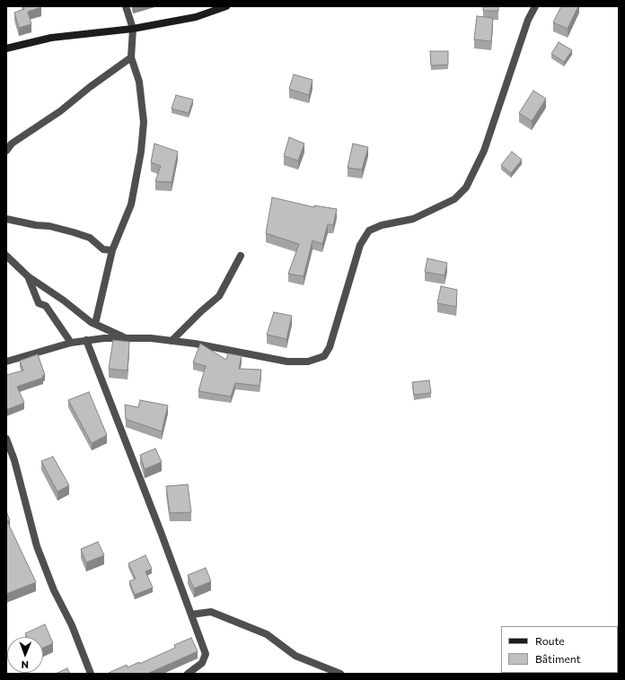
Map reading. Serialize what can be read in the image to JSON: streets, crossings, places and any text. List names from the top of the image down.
{
  "legend": ["Route", "Bâtiment"],
  "north": "bottom"
}
